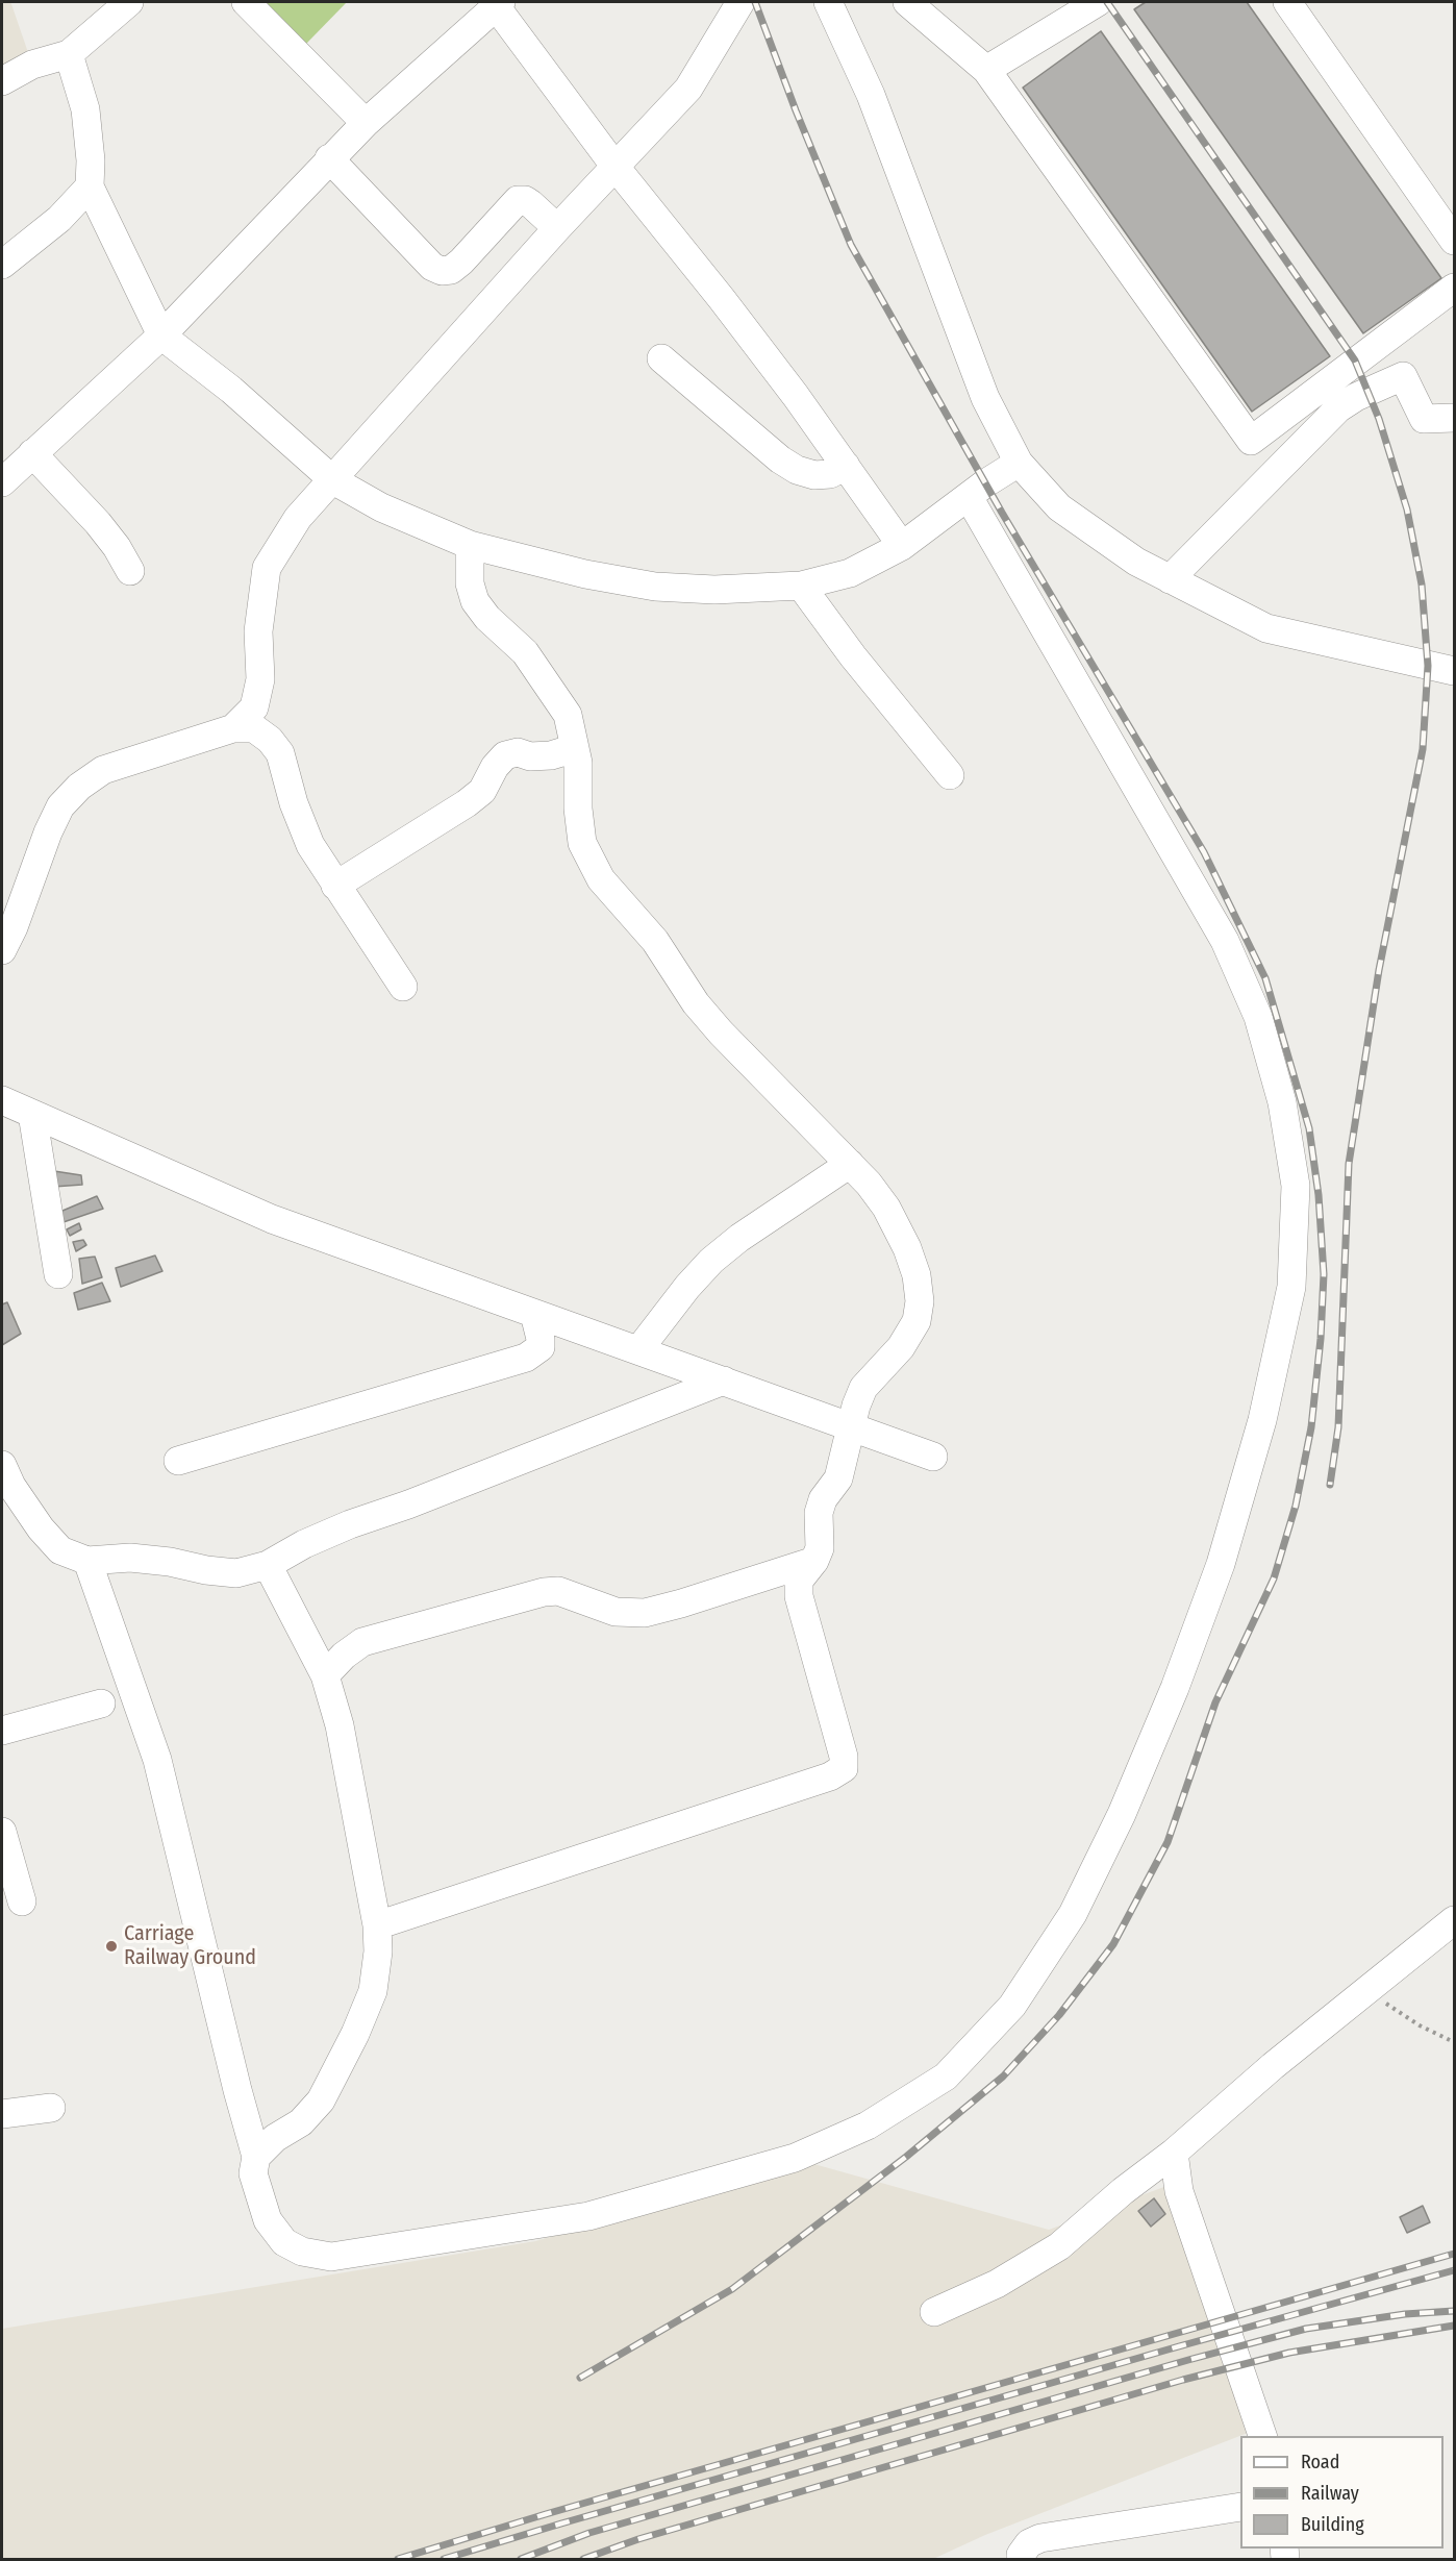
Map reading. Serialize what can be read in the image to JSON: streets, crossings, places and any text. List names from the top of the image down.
{
  "places": ["Carriage Railway Ground"],
  "legend": ["Road", "Railway", "Building"]
}
